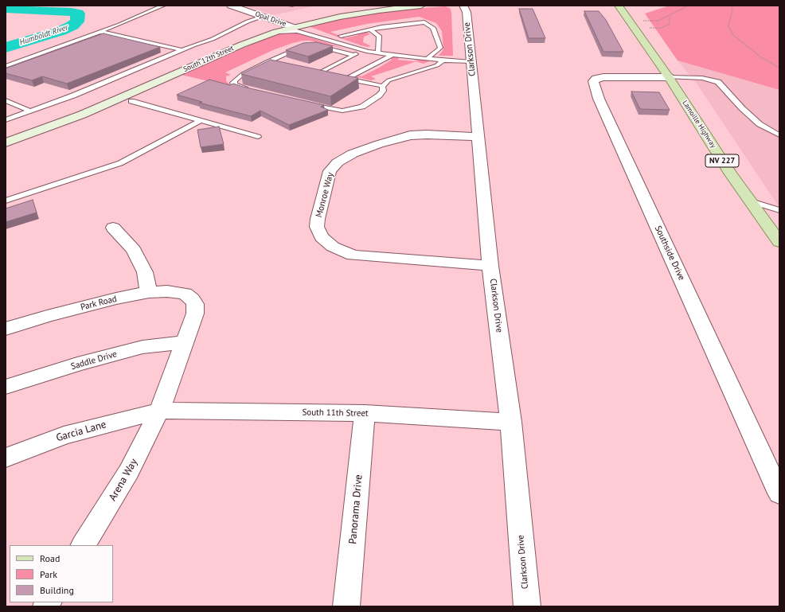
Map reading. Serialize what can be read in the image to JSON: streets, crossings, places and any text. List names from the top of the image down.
{
  "streets": {
    "main road": ["South 12th Street", "Lamoille Highway", "NV 227"],
    "street": [
      "Opal Drive",
      "Clarkson Drive",
      "Monroe Way",
      "Southside Drive",
      "Park Road",
      "Saddle Drive",
      "South 11th Street",
      "Garcia Lane",
      "Arena Way",
      "Panorama Drive"
    ]
  },
  "crossings": [
    ["Opal Drive", "South 12th Street"],
    ["Clarkson Drive", "Monroe Way"],
    ["Clarkson Drive", "South 11th Street"],
    ["Lamoille Highway", "Southside Drive"],
    ["Park Road", "Saddle Drive"],
    ["South 11th Street", "Garcia Lane"],
    ["South 11th Street", "Arena Way"],
    ["South 11th Street", "Panorama Drive"],
    ["Garcia Lane", "Arena Way"]
  ],
  "water": ["Humboldt River"],
  "legend": ["Road", "Park", "Building"]
}
